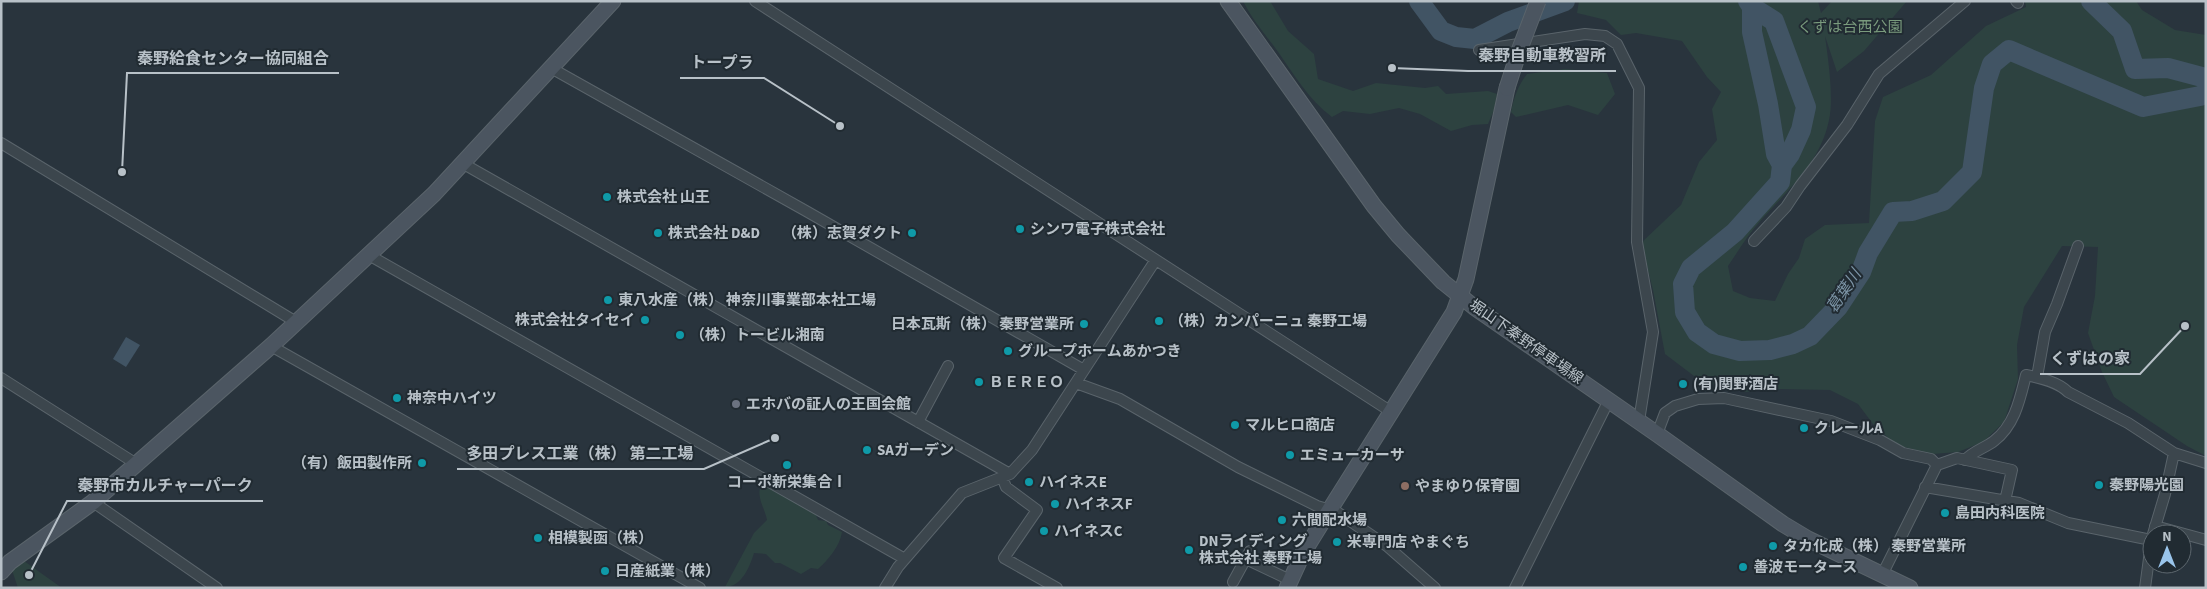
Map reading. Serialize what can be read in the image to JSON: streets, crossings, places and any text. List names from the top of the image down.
{
  "streets": {
    "street": ["堀山下秦野停車場線"]
  },
  "water": ["葛葉川"],
  "parks": ["くずは台西公園"],
  "places": [
    "秦野自動車教習所",
    "トープラ",
    "秦野給食センター協同組合",
    "株式会社 山王",
    "シンワ電子株式会社",
    "株式会社 D&D",
    "（株）志賀ダクト",
    "東八水産（株） 神奈川事業部本社工場",
    "株式会社タイセイ",
    "（株）カンパーニュ 秦野工場",
    "日本瓦斯（株） 秦野営業所",
    "くずはの家",
    "（株）トービル湘南",
    "グループホームあかつき",
    "ＢＥＲＥＯ",
    "(有)関野酒店",
    "神奈中ハイツ",
    "エホバの証人の王国会館",
    "マルヒロ商店",
    "クレールA",
    "多田プレス工業（株） 第二工場",
    "SAガーデン",
    "エミューカーサ",
    "（有）飯田製作所",
    "コーポ新栄集合Ⅰ",
    "ハイネスE",
    "秦野陽光園",
    "やまゆり保育園",
    "ハイネスF",
    "島田内科医院",
    "六間配水場",
    "ハイネスC",
    "相模製函（株）",
    "米専門店 やまぐち",
    "タカ化成（株） 秦野営業所",
    "DNライディング 株式会社 秦野工場",
    "善波モータース",
    "日産紙業（株）",
    "秦野市カルチャーパーク"
  ],
  "north": "top"
}
